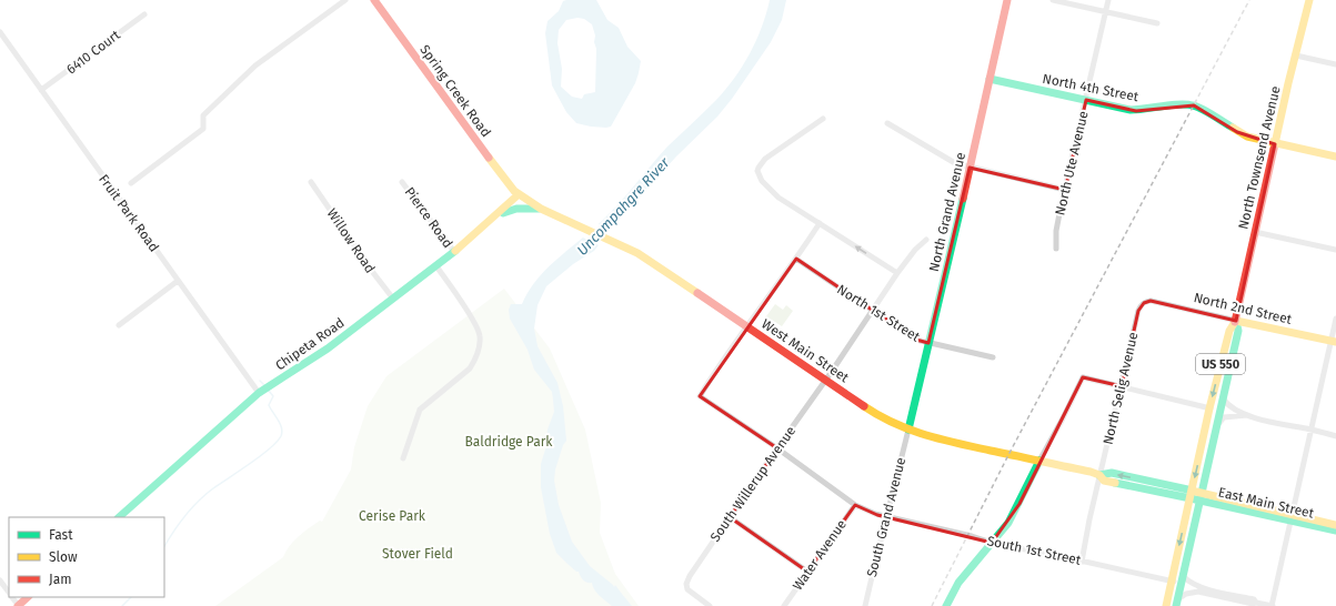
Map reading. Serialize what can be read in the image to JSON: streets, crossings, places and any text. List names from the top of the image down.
{
  "streets": {
    "main road": [
      "North 4th Street",
      "Spring Creek Road",
      "North Townsend Avenue",
      "North Grand Avenue",
      "North 2nd Street",
      "Chipeta Road",
      "West Main Street",
      "US 550",
      "East Main Street"
    ],
    "street": [
      "6410 Court",
      "North Ute Avenue",
      "Fruit Park Road",
      "Pierce Road",
      "Willow Road",
      "North 1st Street",
      "North Selig Avenue",
      "South Willerup Avenue",
      "South Grand Avenue",
      "South 1st Street",
      "Water Avenue"
    ]
  },
  "crossings": [
    ["6410 Court", "Fruit Park Road"],
    ["North 4th Street", "North Townsend Avenue"],
    ["North 4th Street", "North Ute Avenue"],
    ["North 4th Street", "North Grand Avenue"],
    ["Spring Creek Road", "Chipeta Road"],
    ["Spring Creek Road", "West Main Street"],
    ["North Townsend Avenue", "North 2nd Street"],
    ["North Townsend Avenue", "West Main Street"],
    ["North Townsend Avenue", "US 550"],
    ["North Townsend Avenue", "East Main Street"],
    ["North Grand Avenue", "North 1st Street"],
    ["North Grand Avenue", "West Main Street"],
    ["North Grand Avenue", "South Grand Avenue"],
    ["Fruit Park Road", "Chipeta Road"],
    ["Pierce Road", "Chipeta Road"],
    ["Willow Road", "Chipeta Road"],
    ["North 2nd Street", "North Selig Avenue"],
    ["North 1st Street", "South Willerup Avenue"],
    ["Chipeta Road", "West Main Street"],
    ["West Main Street", "US 550"],
    ["West Main Street", "North Selig Avenue"],
    ["West Main Street", "South Willerup Avenue"],
    ["West Main Street", "East Main Street"],
    ["West Main Street", "South Grand Avenue"],
    ["West Main Street", "South 1st Street"],
    ["US 550", "East Main Street"],
    ["US 550", "South 1st Street"],
    ["North Selig Avenue", "South 1st Street"],
    ["South Willerup Avenue", "South 1st Street"],
    ["South Grand Avenue", "South 1st Street"],
    ["South 1st Street", "Water Avenue"]
  ],
  "water": ["Uncompahgre River"],
  "parks": ["Baldridge Park", "Cerise Park", "Stover Field"],
  "legend": ["Fast", "Slow", "Jam"]
}
